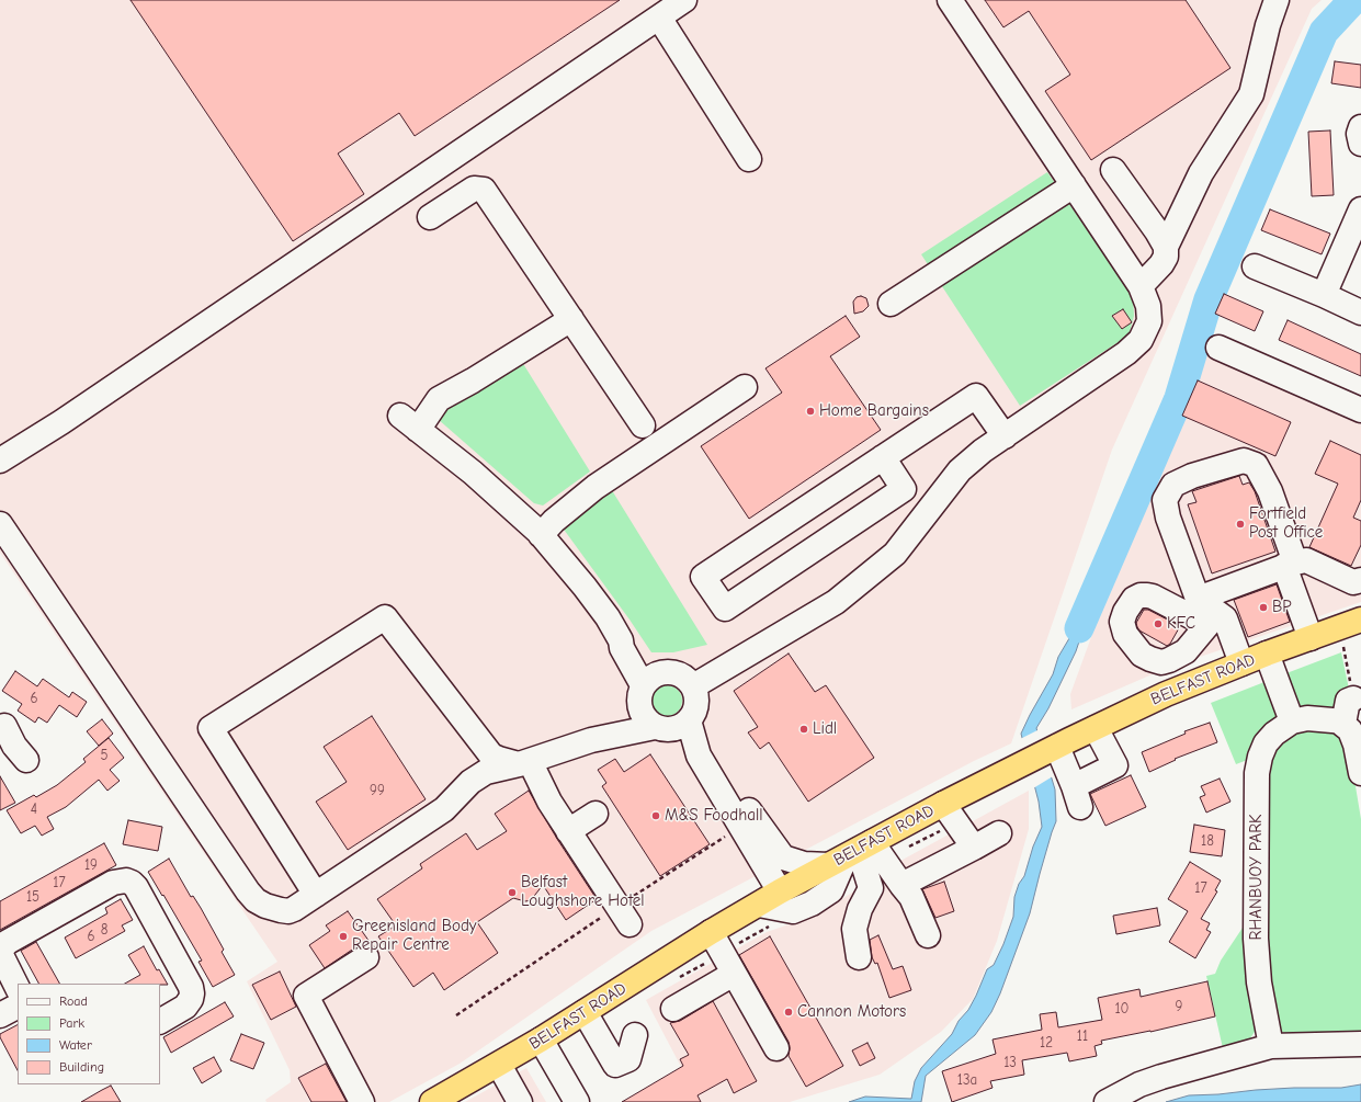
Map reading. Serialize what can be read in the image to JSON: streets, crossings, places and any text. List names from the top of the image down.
{
  "streets": {
    "highway": ["BELFAST ROAD"],
    "street": ["RHANBUOY PARK"]
  },
  "places": [
    "Home Bargains",
    "Fortfield Post Office",
    "BP",
    "KFC",
    "Lidl",
    "M&S Foodhall",
    "Belfast Loughshore Hotel",
    "Greenisland Body Repair Centre",
    "Cannon Motors"
  ],
  "house_numbers": [
    "6",
    "5",
    "99",
    "4",
    "18",
    "19",
    "17",
    "17",
    "15",
    "8",
    "6",
    "9",
    "10",
    "11",
    "12",
    "13",
    "13a"
  ],
  "legend": [
    "Road",
    "Park",
    "Water",
    "Building"
  ]
}
